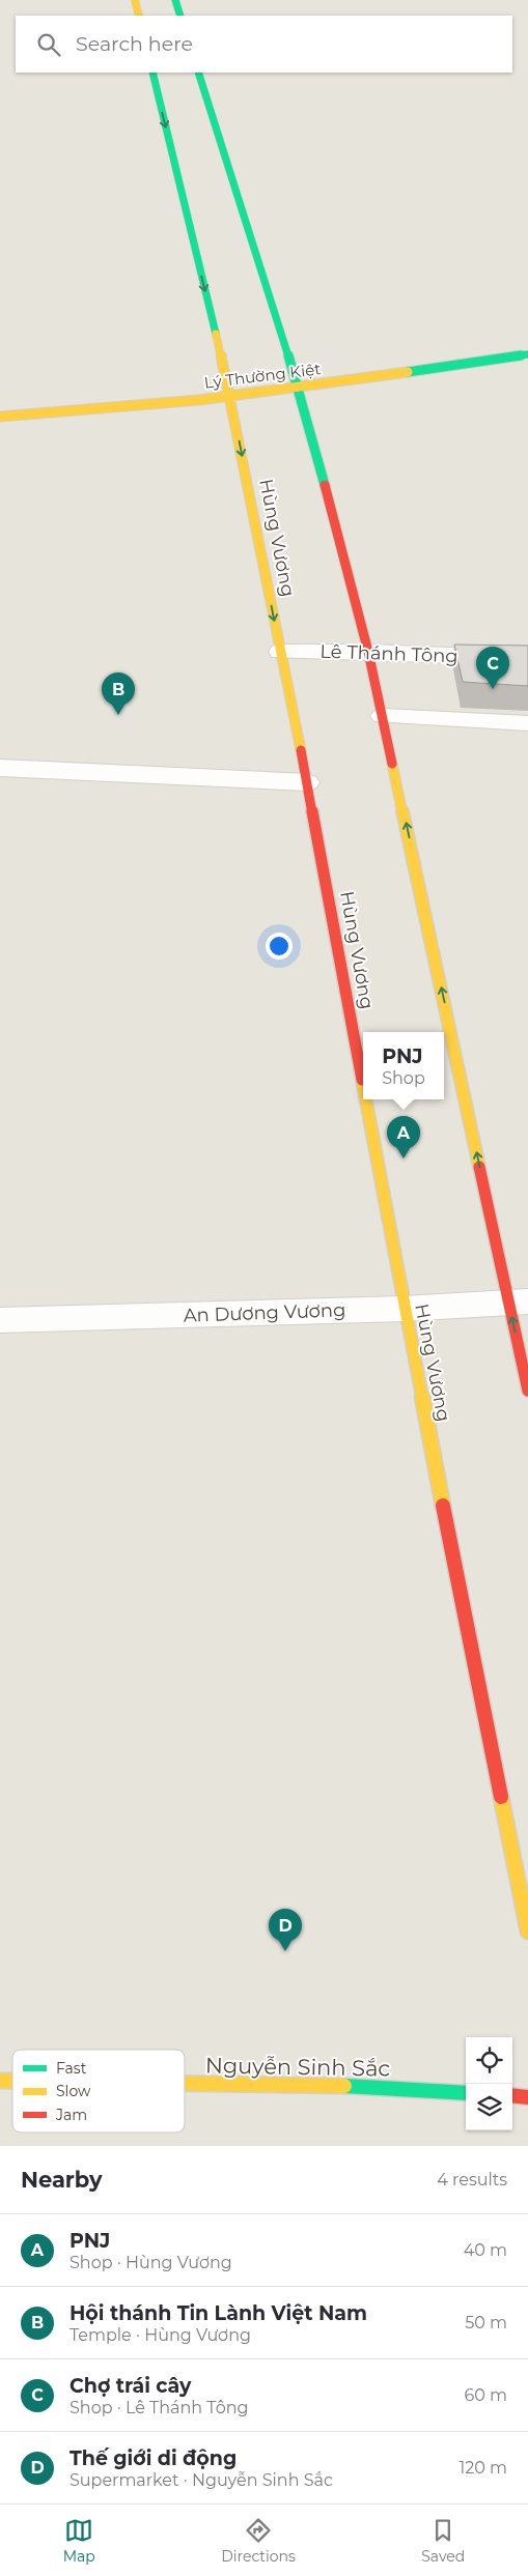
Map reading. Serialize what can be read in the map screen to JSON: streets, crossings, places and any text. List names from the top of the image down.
{
  "streets": {
    "street": [
      "Lý Thường Kiệt",
      "Hùng Vương",
      "Lê Thánh Tông",
      "An Dương Vương",
      "Nguyễn Sinh Sắc"
    ]
  },
  "crossings": [
    ["Lý Thường Kiệt", "Hùng Vương"],
    ["Hùng Vương", "Lê Thánh Tông"],
    ["Hùng Vương", "An Dương Vương"]
  ],
  "legend": ["Fast", "Slow", "Jam"],
  "page": {
    "search": "Search here",
    "pins": [
      "C",
      "B",
      "A",
      "D"
    ],
    "popup": ["PNJ", "Shop"],
    "heading": ["Nearby", "4 results"],
    "list": [
      {
        "mark": "A",
        "name": "PNJ",
        "note": "Shop · Hùng Vương",
        "value": "40 m"
      },
      {
        "mark": "B",
        "name": "Hội thánh Tin Lành Việt Nam",
        "note": "Temple · Hùng Vương",
        "value": "50 m"
      },
      {
        "mark": "C",
        "name": "Chợ trái cây",
        "note": "Shop · Lê Thánh Tông",
        "value": "60 m"
      },
      {
        "mark": "D",
        "name": "Thế giới di động",
        "note": "Supermarket · Nguyễn Sinh Sắc",
        "value": "120 m"
      }
    ],
    "nav": ["Map", "Directions", "Saved"]
  }
}
